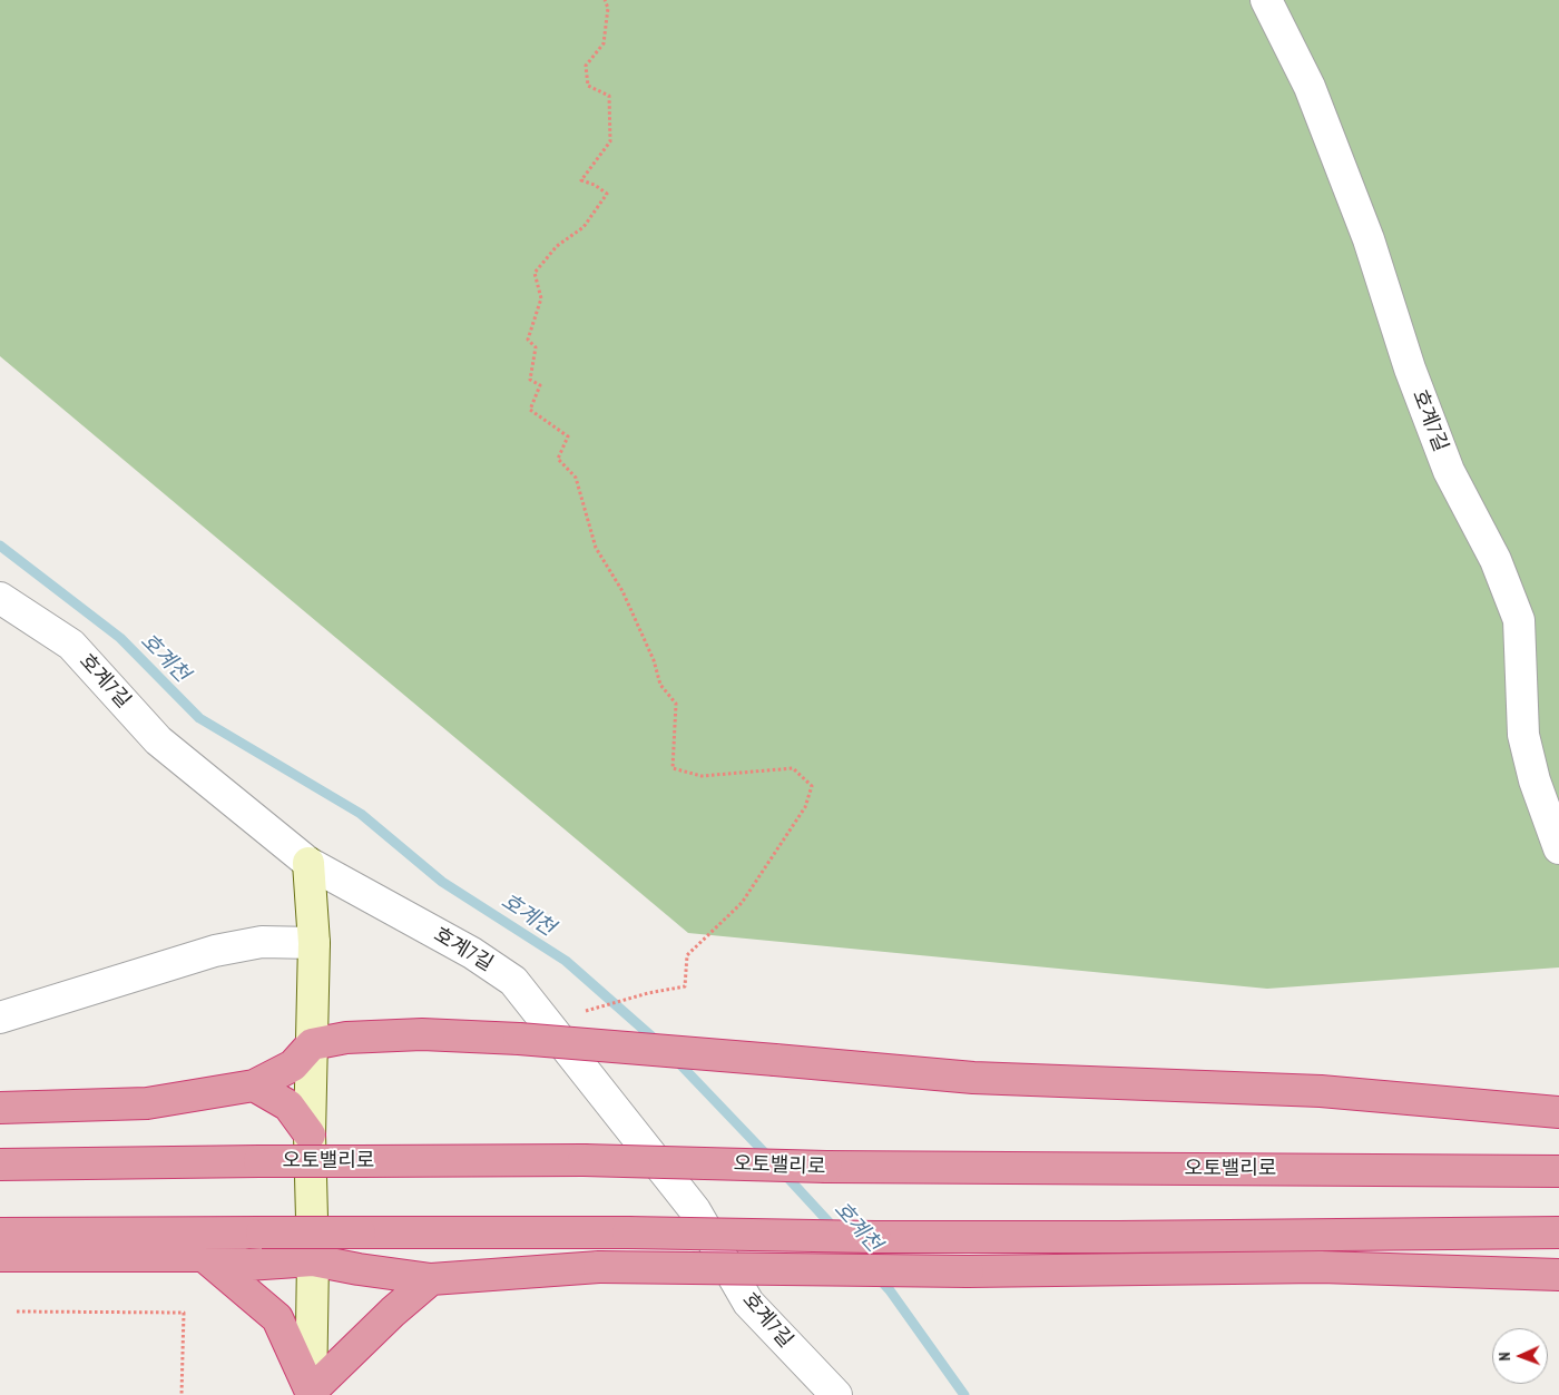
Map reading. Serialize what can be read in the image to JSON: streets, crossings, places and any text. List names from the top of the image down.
{
  "streets": {
    "highway": ["오토밸리로"],
    "street": ["호계7길"]
  },
  "water": ["호계천"],
  "north": "left"
}
